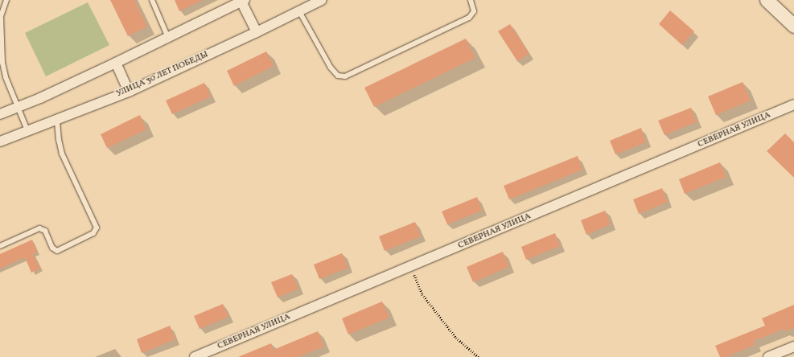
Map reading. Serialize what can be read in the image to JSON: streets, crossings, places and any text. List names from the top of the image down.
{
  "streets": {
    "street": ["УЛИЦА 30 ЛЕТ ПОБЕДЫ", "СЕВЕРНАЯ УЛИЦА"]
  }
}
